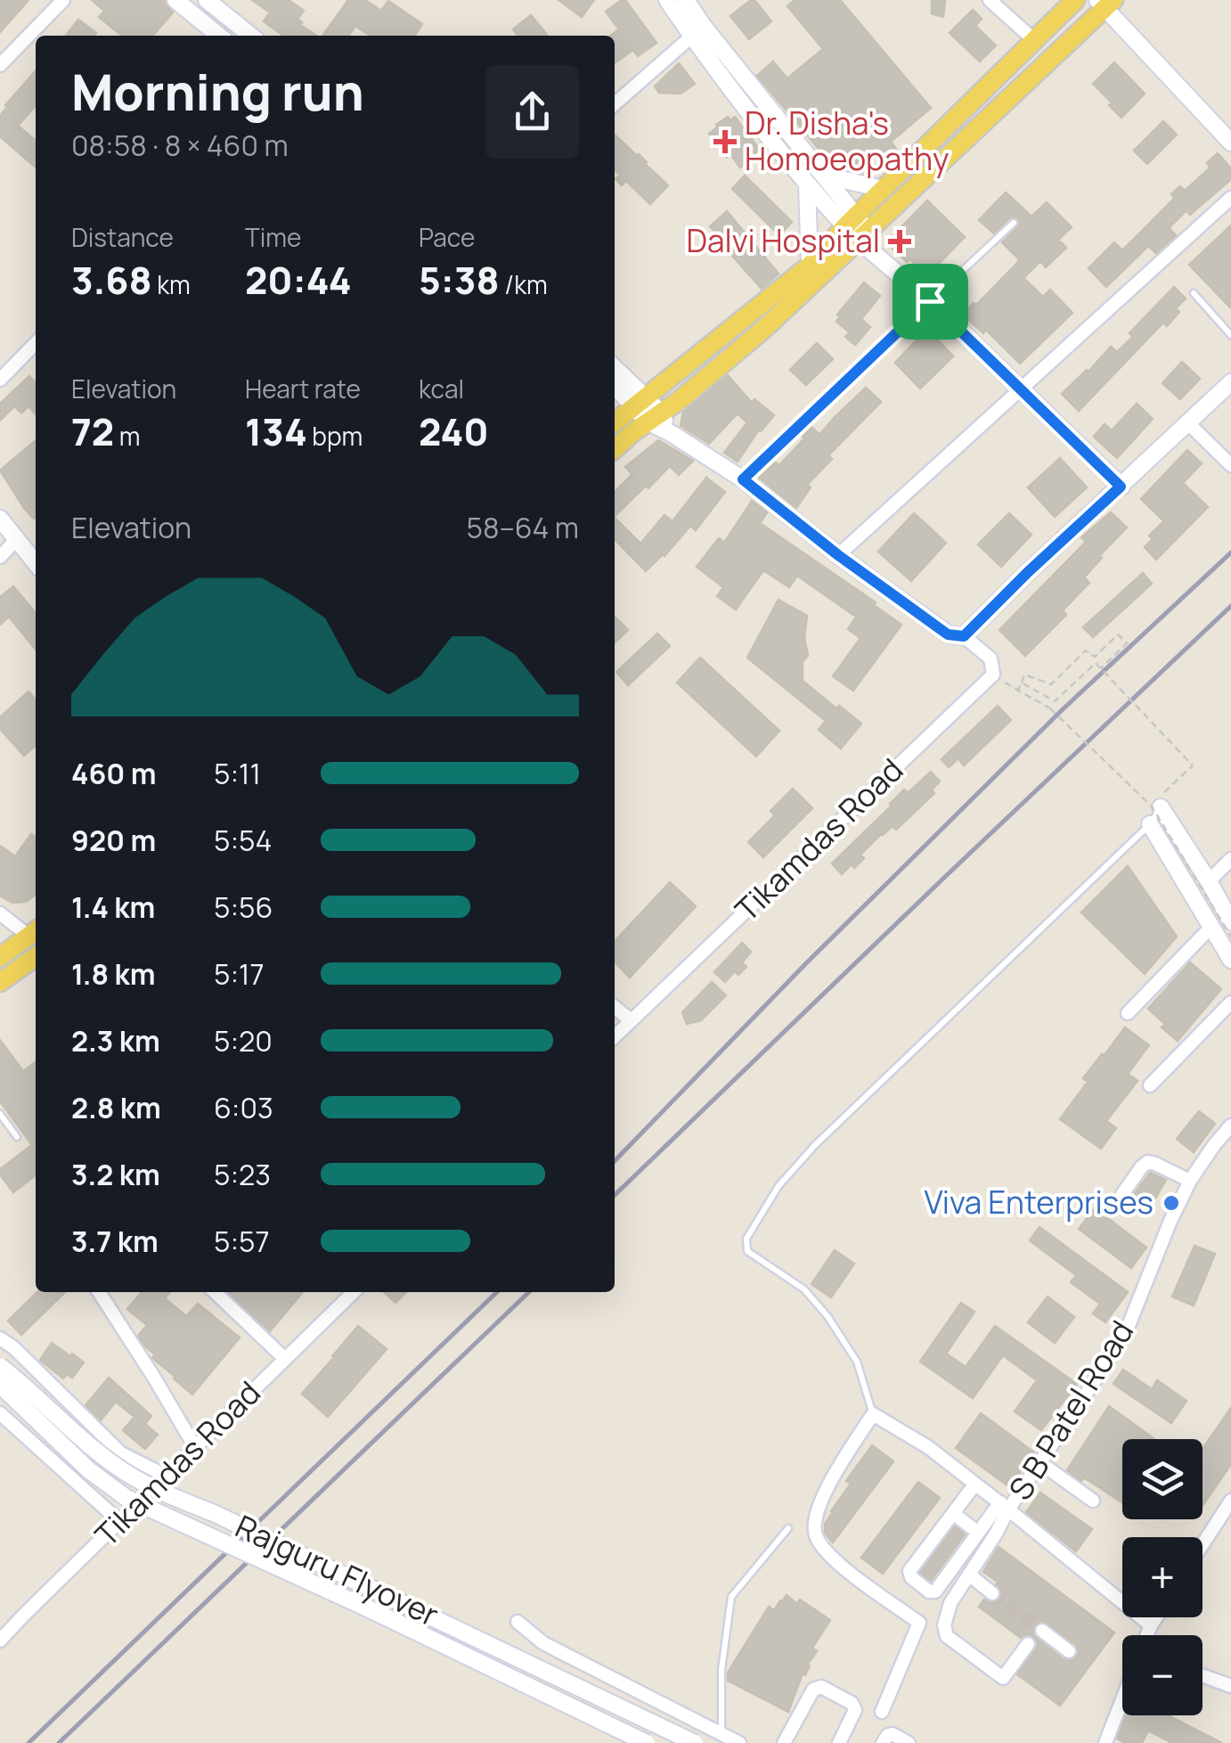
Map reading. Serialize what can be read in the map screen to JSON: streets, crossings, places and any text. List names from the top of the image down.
{
  "streets": {
    "main road": ["Rajguru Flyover"],
    "street": ["Tikamdas Road", "S B Patel Road"]
  },
  "places": {
    "health": ["Dr. Disha's Homoeopathy", "Dalvi Hospital"],
    "other": ["Viva Enterprises"]
  },
  "page": {
    "heading": ["Morning run", "08:58 · 8 × 460 m"],
    "stats": [
      ["Distance", "3.68 km"],
      ["Time", "20:44"],
      ["Pace", "5:38 /km"],
      ["Elevation", "72 m"],
      ["Heart rate", "134 bpm"],
      ["kcal", "240"]
    ],
    "chart": ["Elevation", "58–64 m"],
    "list": [
      {
        "name": "460 m",
        "note": "5:11"
      },
      {
        "name": "920 m",
        "note": "5:54"
      },
      {
        "name": "1.4 km",
        "note": "5:56"
      },
      {
        "name": "1.8 km",
        "note": "5:17"
      },
      {
        "name": "2.3 km",
        "note": "5:20"
      },
      {
        "name": "2.8 km",
        "note": "6:03"
      },
      {
        "name": "3.2 km",
        "note": "5:23"
      },
      {
        "name": "3.7 km",
        "note": "5:57"
      }
    ],
    "map_buttons": ["+", "−"]
  }
}
